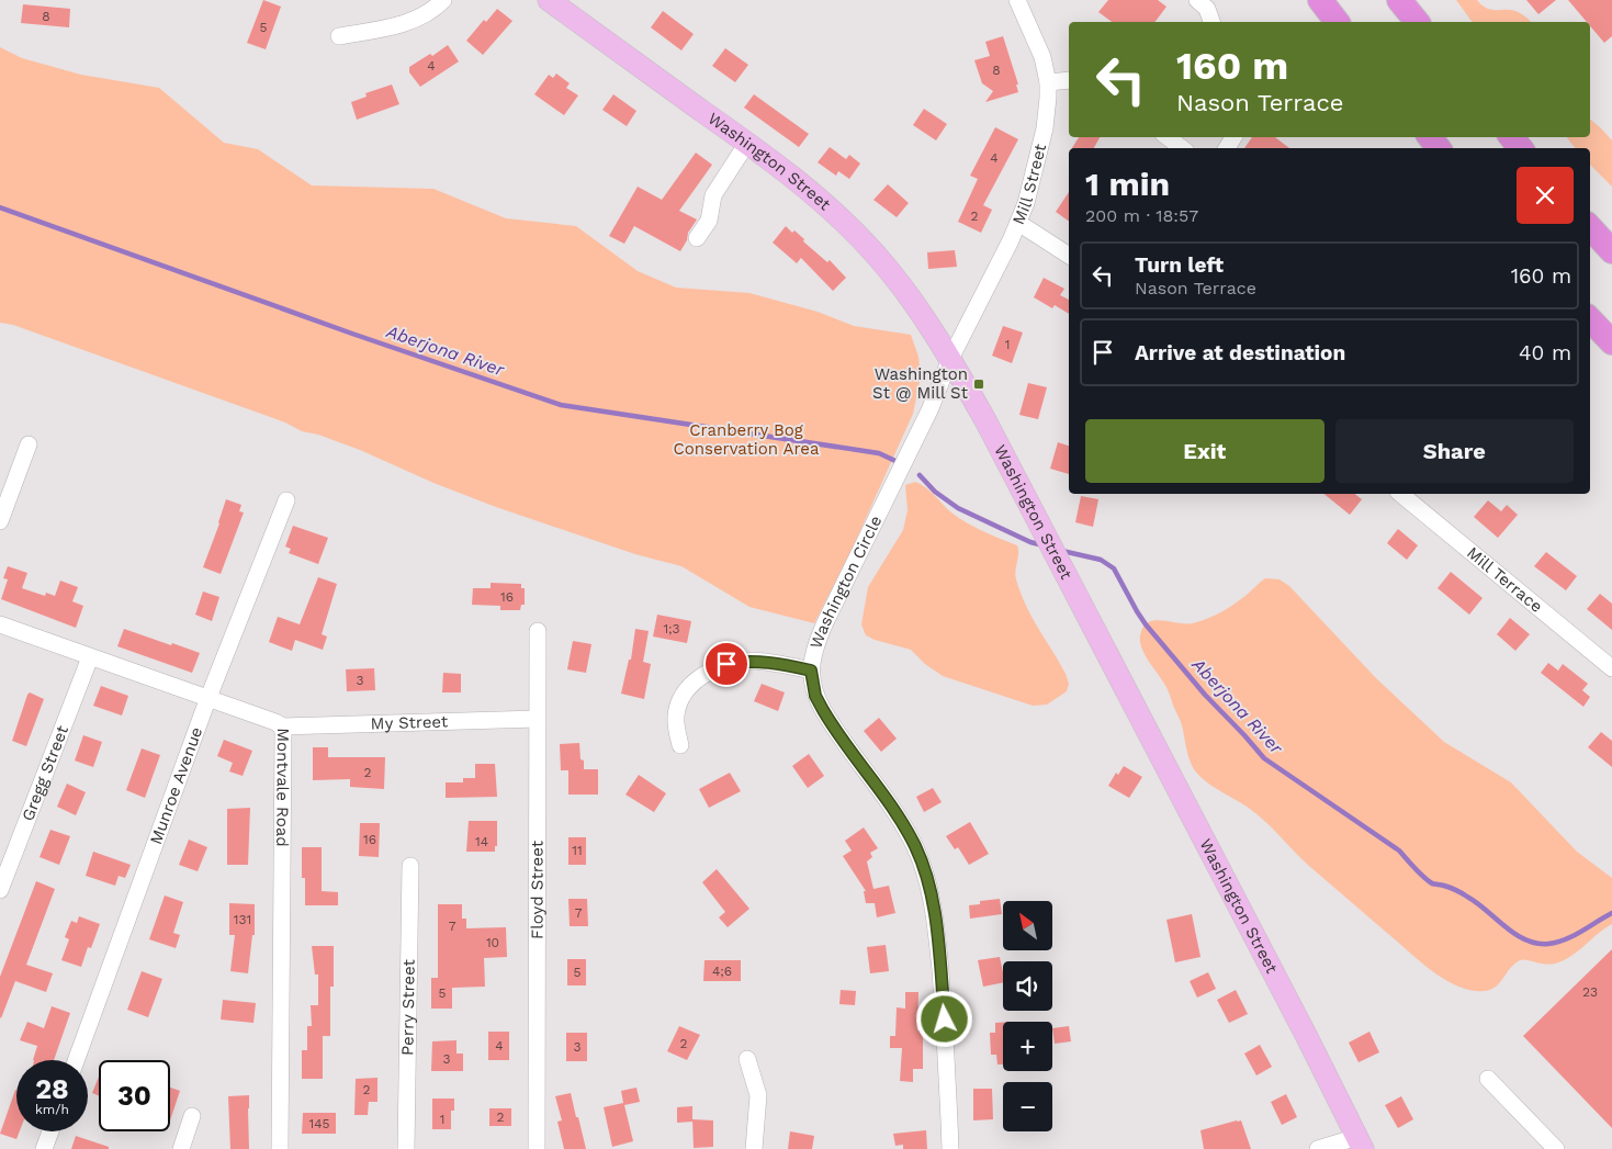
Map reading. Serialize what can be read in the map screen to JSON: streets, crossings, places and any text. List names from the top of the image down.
{
  "streets": {
    "main road": ["Washington Street"],
    "street": [
      "Mill Street",
      "Mill Terrace",
      "Washington Circle",
      "My Street",
      "Gregg Street",
      "Munroe Avenue",
      "Montvale Road",
      "Floyd Street",
      "Perry Street"
    ]
  },
  "crossings": [
    ["Washington Street", "Mill Street"],
    ["Washington Street", "Washington Circle"],
    ["Mill Street", "Washington Circle"],
    ["My Street", "Montvale Road"],
    ["My Street", "Floyd Street"],
    ["Gregg Street", "Montvale Road"],
    ["Munroe Avenue", "Montvale Road"]
  ],
  "water": ["Aberjona River"],
  "parks": ["Cranberry Bog Conservation Area"],
  "places": {
    "transit": ["Washington St @ Mill St"]
  },
  "house_numbers": [
    "8",
    "5",
    "4",
    "8",
    "4",
    "2",
    "1",
    "16",
    "1;3",
    "3",
    "2",
    "16",
    "14",
    "11",
    "7",
    "131",
    "7",
    "10",
    "4;6",
    "5",
    "23",
    "5",
    "2",
    "4",
    "3",
    "3",
    "2",
    "2",
    "1",
    "145"
  ],
  "north": "top left",
  "page": {
    "turn": ["160 m", "Nason Terrace"],
    "heading": ["1 min", "200 m · 18:57"],
    "list": [
      {
        "name": "Turn left",
        "note": "Nason Terrace",
        "value": "160 m"
      },
      {
        "name": "Arrive at destination",
        "value": "40 m"
      }
    ],
    "buttons": ["Exit", "Share"],
    "map_buttons": ["+", "−"],
    "speed": "28 km/h",
    "limit": "30"
  }
}
